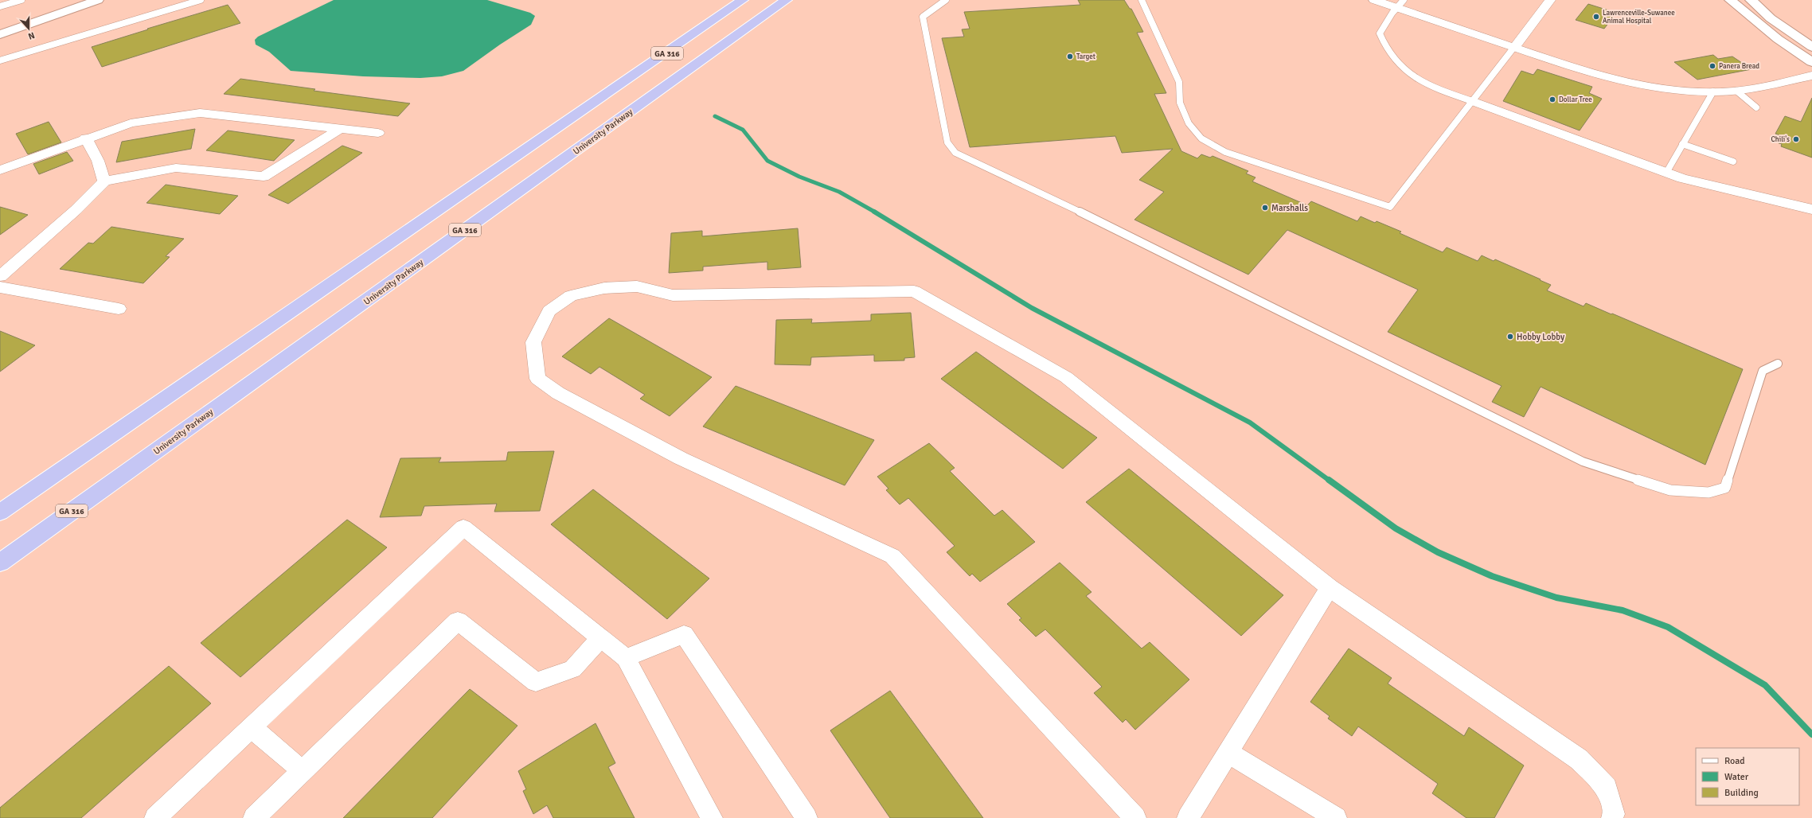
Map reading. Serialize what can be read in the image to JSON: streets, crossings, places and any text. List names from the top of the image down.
{
  "streets": {
    "highway": ["GA 316", "University Parkway"]
  },
  "places": [
    "Lawrenceville-Suwanee Animal Hospital",
    "Target",
    "Panera Bread",
    "Dollar Tree",
    "Chili's",
    "Marshalls",
    "Hobby Lobby"
  ],
  "legend": ["Road", "Water", "Building"],
  "north": "bottom"
}
